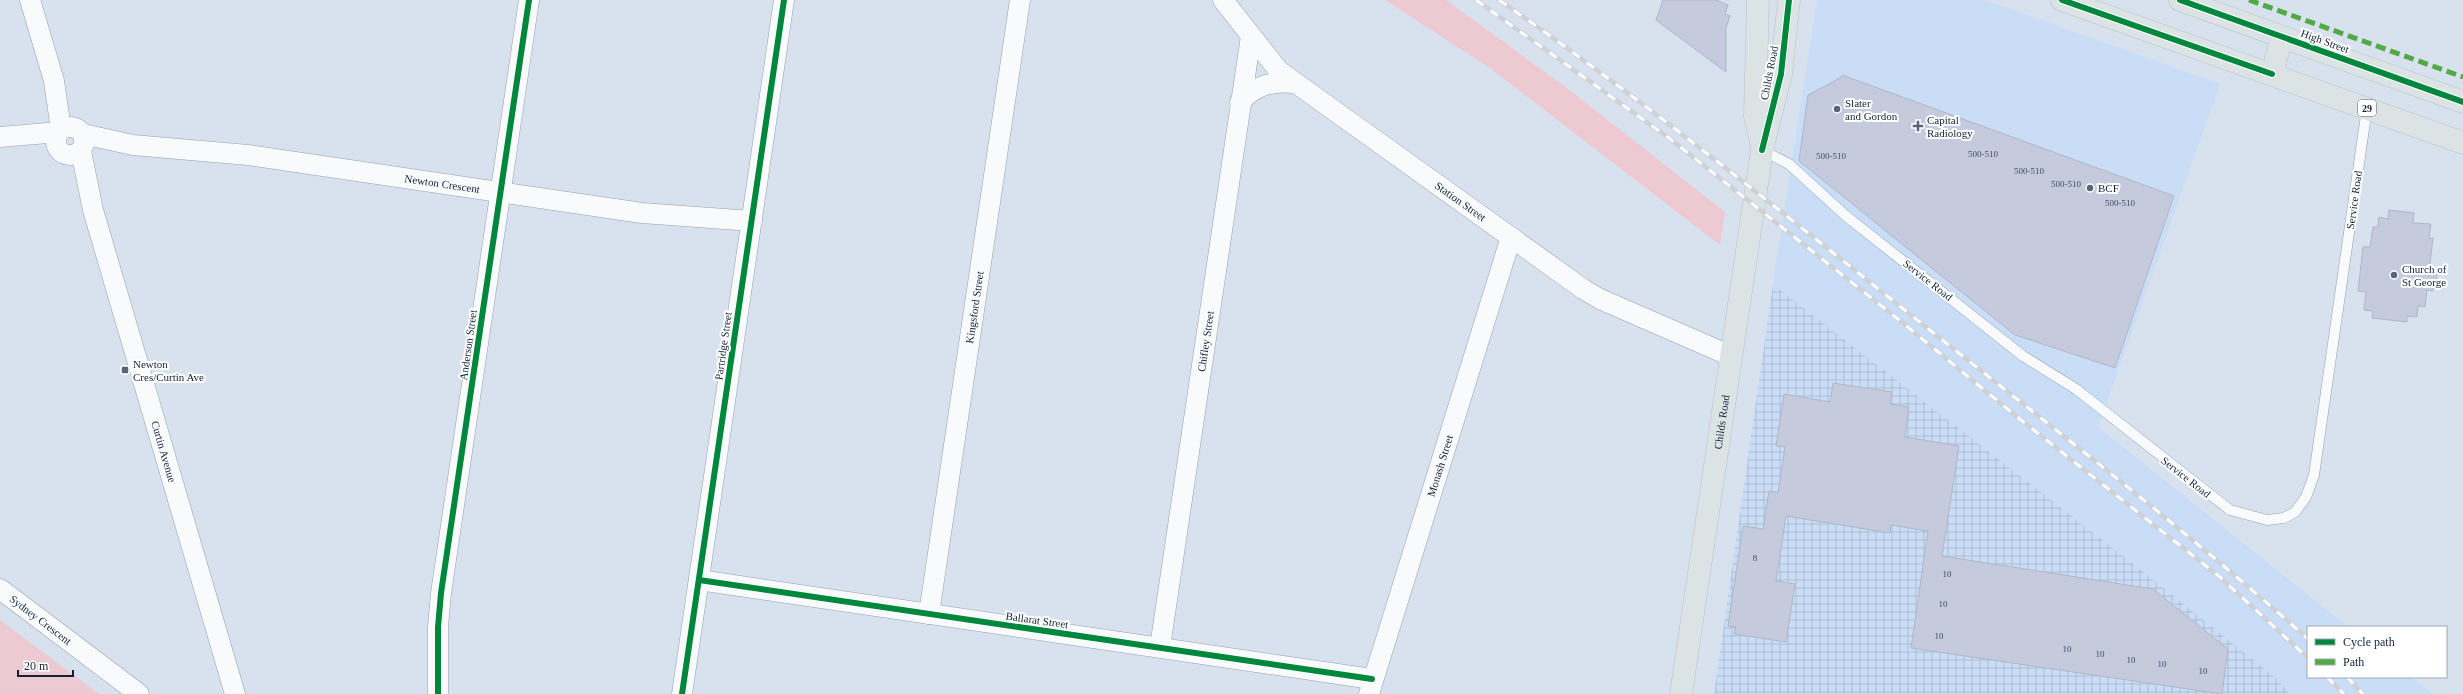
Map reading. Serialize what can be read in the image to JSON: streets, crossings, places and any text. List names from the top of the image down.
{
  "streets": {
    "main road": ["High Street", "Childs Road", "29"],
    "street": [
      "Newton Crescent",
      "Station Street",
      "Kingsford Street",
      "Chifley Street",
      "Anderson Street",
      "Partridge Street",
      "Curtin Avenue",
      "Monash Street",
      "Sydney Crescent",
      "Ballarat Street"
    ],
    "lane": ["Service Road"]
  },
  "crossings": [
    ["Childs Road", "Service Road"],
    ["Childs Road", "Station Street"],
    ["29", "Service Road"],
    ["Newton Crescent", "Anderson Street"],
    ["Newton Crescent", "Partridge Street"],
    ["Newton Crescent", "Curtin Avenue"],
    ["Station Street", "Chifley Street"],
    ["Station Street", "Monash Street"],
    ["Kingsford Street", "Ballarat Street"],
    ["Chifley Street", "Ballarat Street"],
    ["Partridge Street", "Ballarat Street"],
    ["Monash Street", "Ballarat Street"]
  ],
  "places": {
    "other": ["Slater and Gordon", "BCF", "Church of St George"],
    "health": ["Capital Radiology"],
    "transit": ["Newton Cres/Curtin Ave"]
  },
  "house_numbers": [
    "500-510",
    "500-510",
    "500-510",
    "500-510",
    "500-510",
    "8",
    "10",
    "10",
    "10",
    "10",
    "10",
    "10",
    "10",
    "10"
  ],
  "legend": ["Cycle path", "Path"],
  "scale_bar": "20 m"
}
